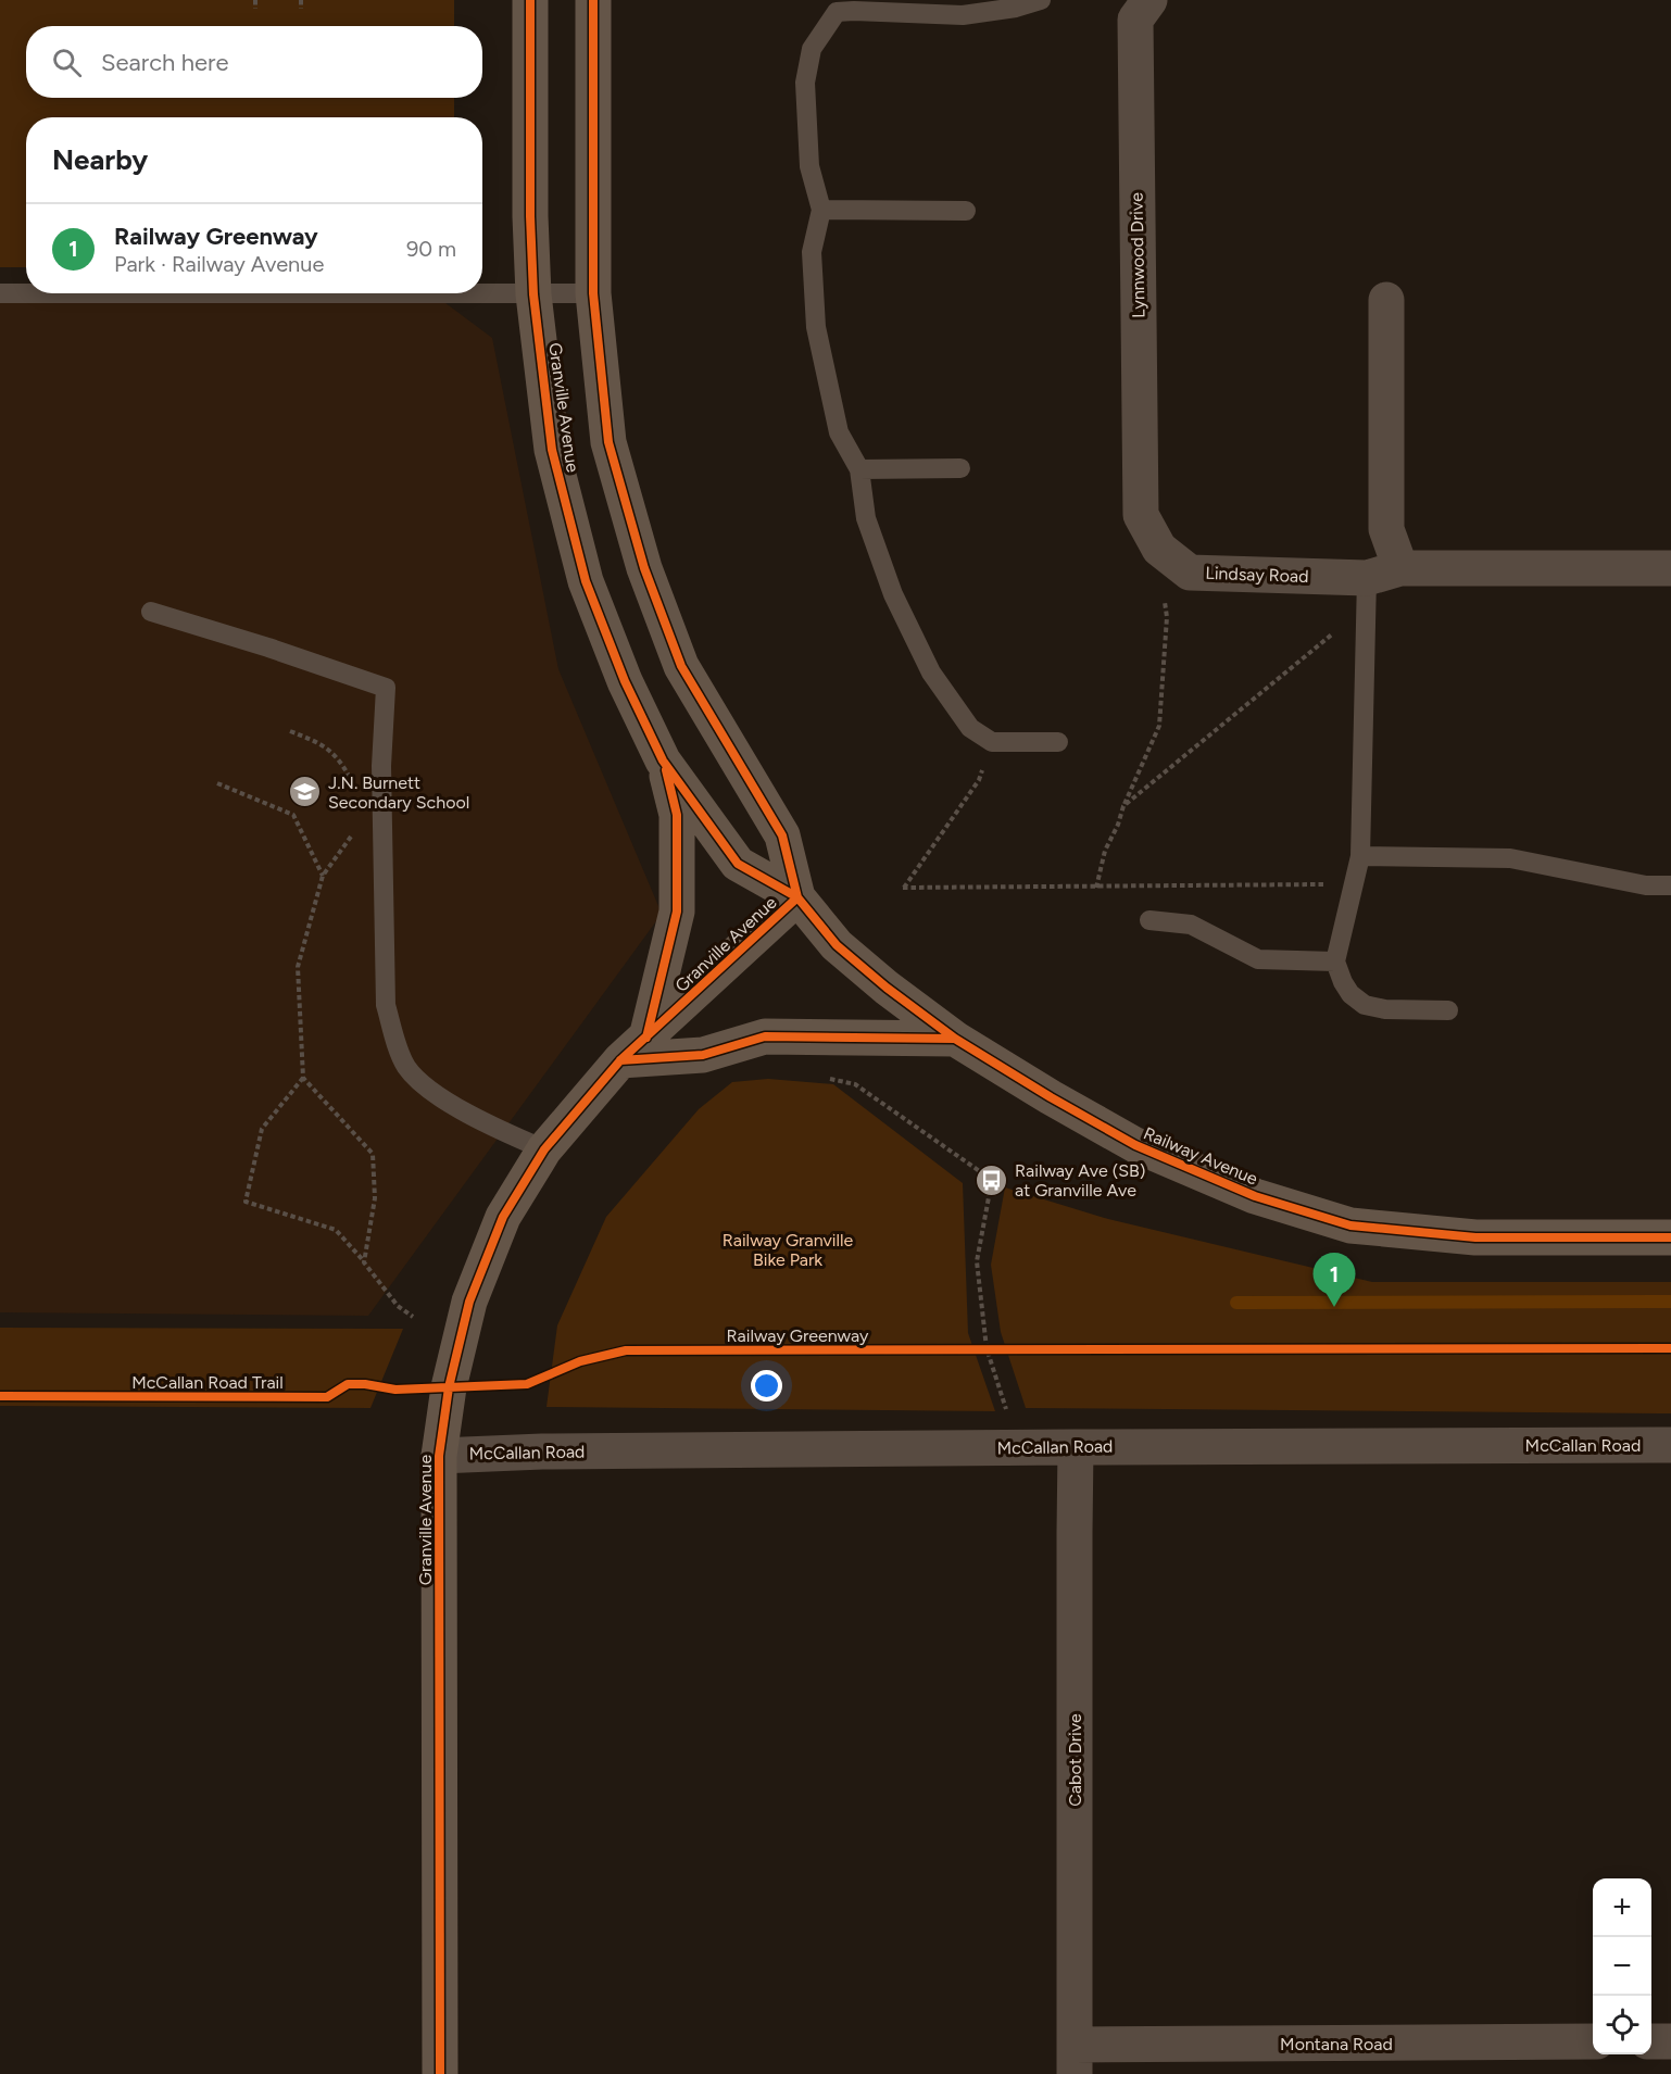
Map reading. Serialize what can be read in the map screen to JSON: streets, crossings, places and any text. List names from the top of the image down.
{
  "streets": {
    "main road": ["Granville Avenue", "Railway Avenue"],
    "street": [
      "Lynnwood Drive",
      "Lindsay Road",
      "McCallan Road",
      "Cabot Drive",
      "Montana Road"
    ],
    "cycle path": ["Railway Greenway"]
  },
  "crossings": [
    ["Lynnwood Drive", "Lindsay Road"],
    ["Granville Avenue", "Railway Avenue"],
    ["Granville Avenue", "McCallan Road"],
    ["McCallan Road", "Cabot Drive"],
    ["Cabot Drive", "Montana Road"]
  ],
  "parks": ["Railway Granville Bike Park"],
  "places": {
    "school or university": ["J.N. Burnett Secondary School"],
    "bus stop": ["Railway Ave (SB) at Granville Ave"]
  },
  "page": {
    "search": "Search here",
    "heading": "Nearby",
    "list": [
      {
        "mark": "1",
        "name": "Railway Greenway",
        "note": "Park · Railway Avenue",
        "value": "90 m"
      }
    ],
    "pins": "1",
    "map_buttons": ["+", "−"]
  }
}
